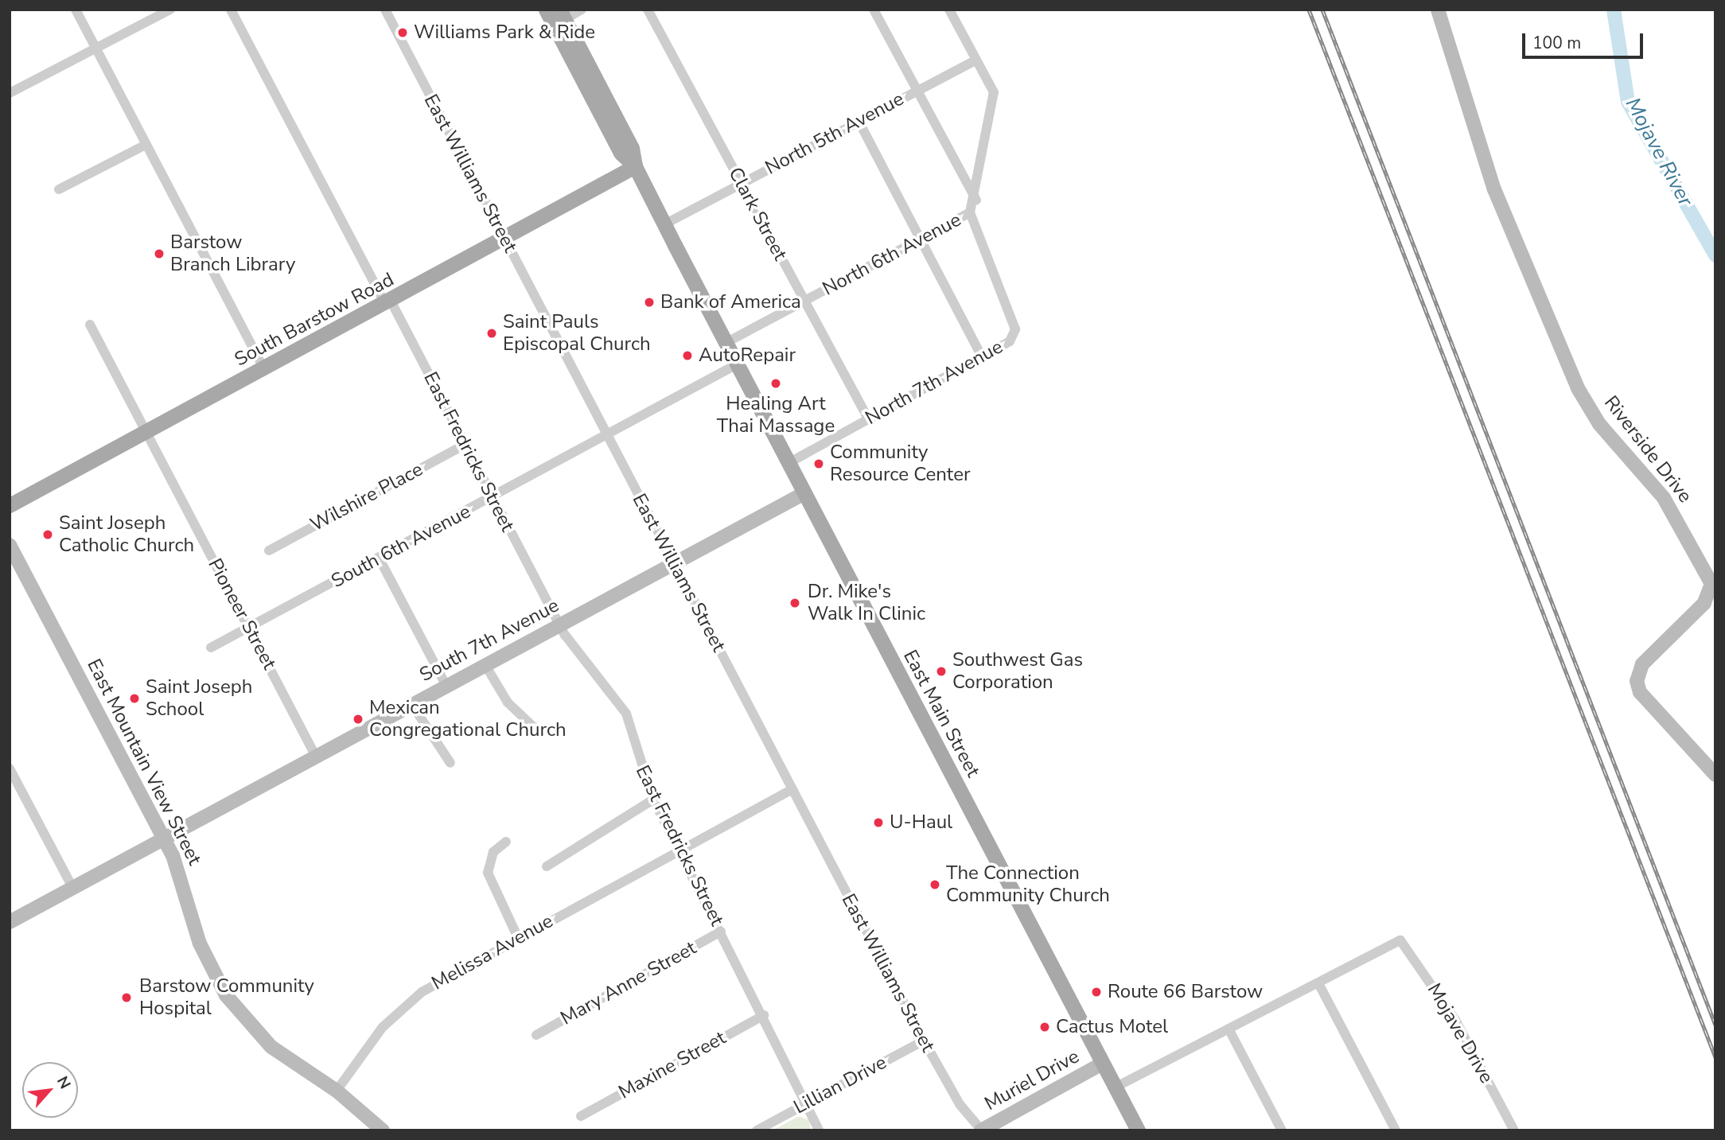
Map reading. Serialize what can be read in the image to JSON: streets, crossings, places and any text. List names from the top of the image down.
{
  "streets": {
    "main road": ["South Barstow Road", "East Main Street"],
    "street": [
      "North 5th Avenue",
      "East Williams Street",
      "Clark Street",
      "North 6th Avenue",
      "North 7th Avenue",
      "Riverside Drive",
      "East Fredricks Street",
      "Wilshire Place",
      "South 6th Avenue",
      "Pioneer Street",
      "South 7th Avenue",
      "East Mountain View Street",
      "Melissa Avenue",
      "Mary Anne Street",
      "Mojave Drive",
      "Maxine Street",
      "Muriel Drive",
      "Lillian Drive"
    ]
  },
  "crossings": [
    ["North 5th Avenue", "Clark Street"],
    ["North 5th Avenue", "East Main Street"],
    ["East Williams Street", "South Barstow Road"],
    ["East Williams Street", "South 6th Avenue"],
    ["East Williams Street", "South 7th Avenue"],
    ["East Williams Street", "Melissa Avenue"],
    ["East Williams Street", "Muriel Drive"],
    ["East Williams Street", "Lillian Drive"],
    ["Clark Street", "North 6th Avenue"],
    ["Clark Street", "North 7th Avenue"],
    ["North 6th Avenue", "North 7th Avenue"],
    ["North 6th Avenue", "East Main Street"],
    ["South Barstow Road", "East Fredricks Street"],
    ["South Barstow Road", "Pioneer Street"],
    ["South Barstow Road", "East Main Street"],
    ["North 7th Avenue", "East Main Street"],
    ["East Fredricks Street", "Wilshire Place"],
    ["East Fredricks Street", "South 6th Avenue"],
    ["East Fredricks Street", "South 7th Avenue"],
    ["East Fredricks Street", "Melissa Avenue"],
    ["East Fredricks Street", "Mary Anne Street"],
    ["East Fredricks Street", "Maxine Street"],
    ["East Fredricks Street", "Lillian Drive"],
    ["South 6th Avenue", "Pioneer Street"],
    ["South 6th Avenue", "East Main Street"],
    ["Pioneer Street", "South 7th Avenue"],
    ["South 7th Avenue", "East Main Street"],
    ["South 7th Avenue", "East Mountain View Street"],
    ["East Main Street", "Muriel Drive"],
    ["East Mountain View Street", "Melissa Avenue"]
  ],
  "water": ["Mojave River"],
  "places": [
    "Williams Park & Ride",
    "Barstow Branch Library",
    "Bank of America",
    "Saint Pauls Episcopal Church",
    "AutoRepair",
    "Healing Art Thai Massage",
    "Community Resource Center",
    "Saint Joseph Catholic Church",
    "Dr. Mike's Walk In Clinic",
    "Southwest Gas Corporation",
    "Saint Joseph School",
    "Mexican Congregational Church",
    "U-Haul",
    "The Connection Community Church",
    "Route 66 Barstow",
    "Barstow Community Hospital",
    "Cactus Motel"
  ],
  "scale_bar": "100 m",
  "north": "top right"
}
